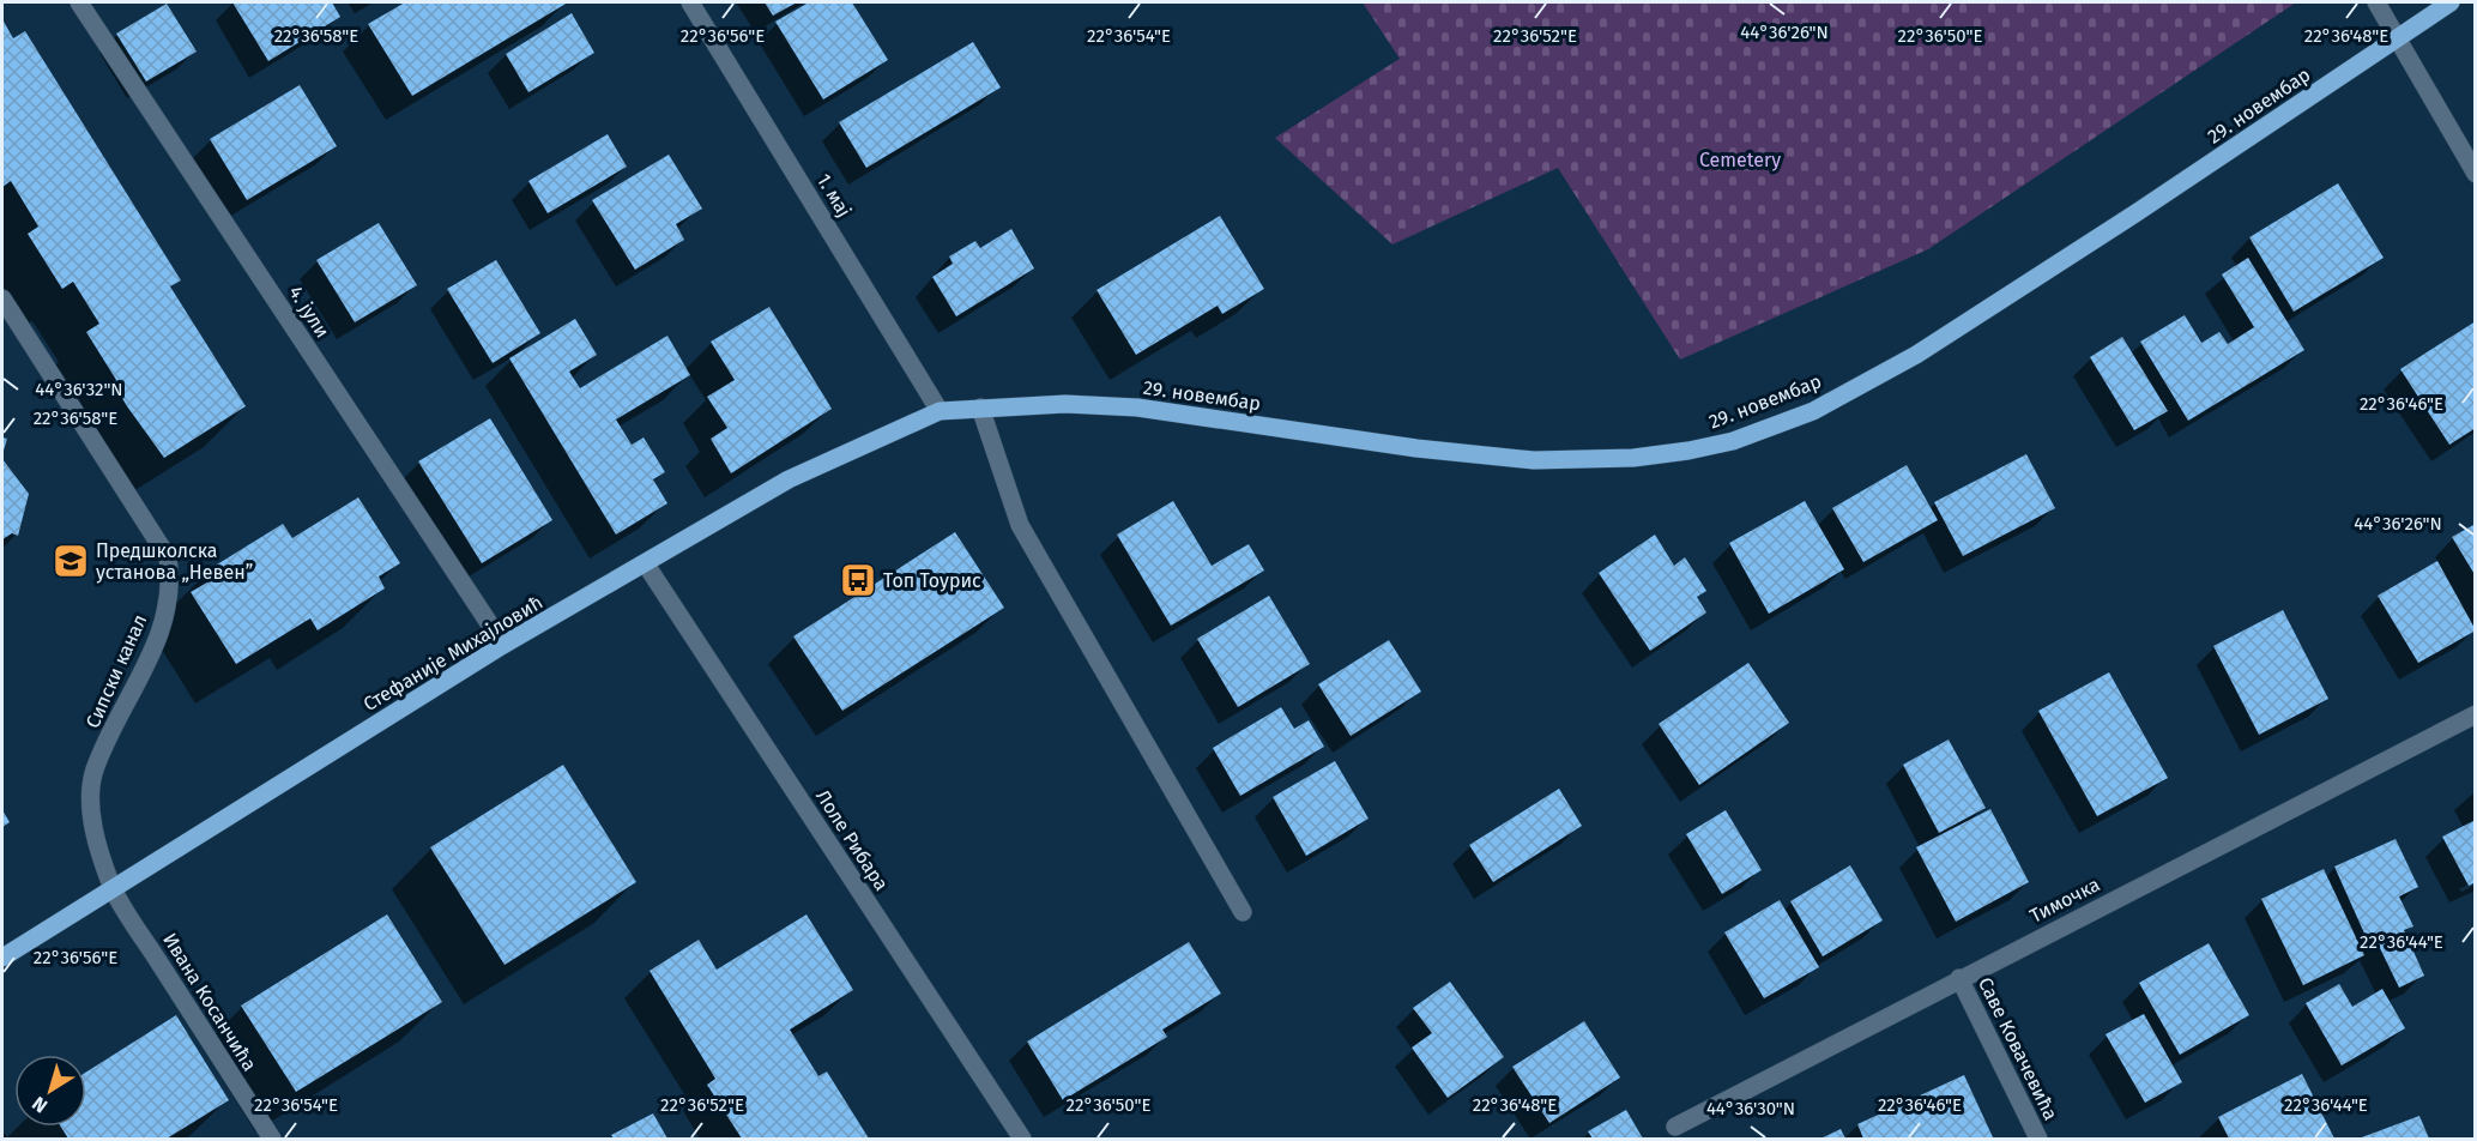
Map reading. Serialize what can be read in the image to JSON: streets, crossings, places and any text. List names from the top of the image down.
{
  "streets": {
    "main road": ["29. новембар", "Стефаније Михајловић"],
    "street": [
      "1. мај",
      "4. јули",
      "Сипски канал",
      "Лоле Рибара",
      "Тимочка",
      "Ивана Косанчића",
      "Саве Ковачевића"
    ]
  },
  "crossings": [
    ["29. новембар", "1. мај"],
    ["29. новембар", "Стефаније Михајловић"],
    ["1. мај", "Стефаније Михајловић"],
    ["4. јули", "Стефаније Михајловић"],
    ["Стефаније Михајловић", "Сипски канал"],
    ["Стефаније Михајловић", "Лоле Рибара"],
    ["Стефаније Михајловић", "Ивана Косанчића"],
    ["Сипски канал", "Ивана Косанчића"],
    ["Тимочка", "Саве Ковачевића"]
  ],
  "parks": ["Cemetery"],
  "places": {
    "school or university": ["Предшколска установа „Невен”"],
    "bus stop": ["Топ Тоурис"]
  },
  "north": "bottom left",
  "coordinates": [
    "44°36'26\"N",
    "22°36'58\"E",
    "22°36'56\"E",
    "22°36'54\"E",
    "22°36'52\"E",
    "22°36'50\"E",
    "22°36'48\"E",
    "44°36'32\"N",
    "22°36'46\"E",
    "22°36'44\"E",
    "44°36'30\"N"
  ]
}
